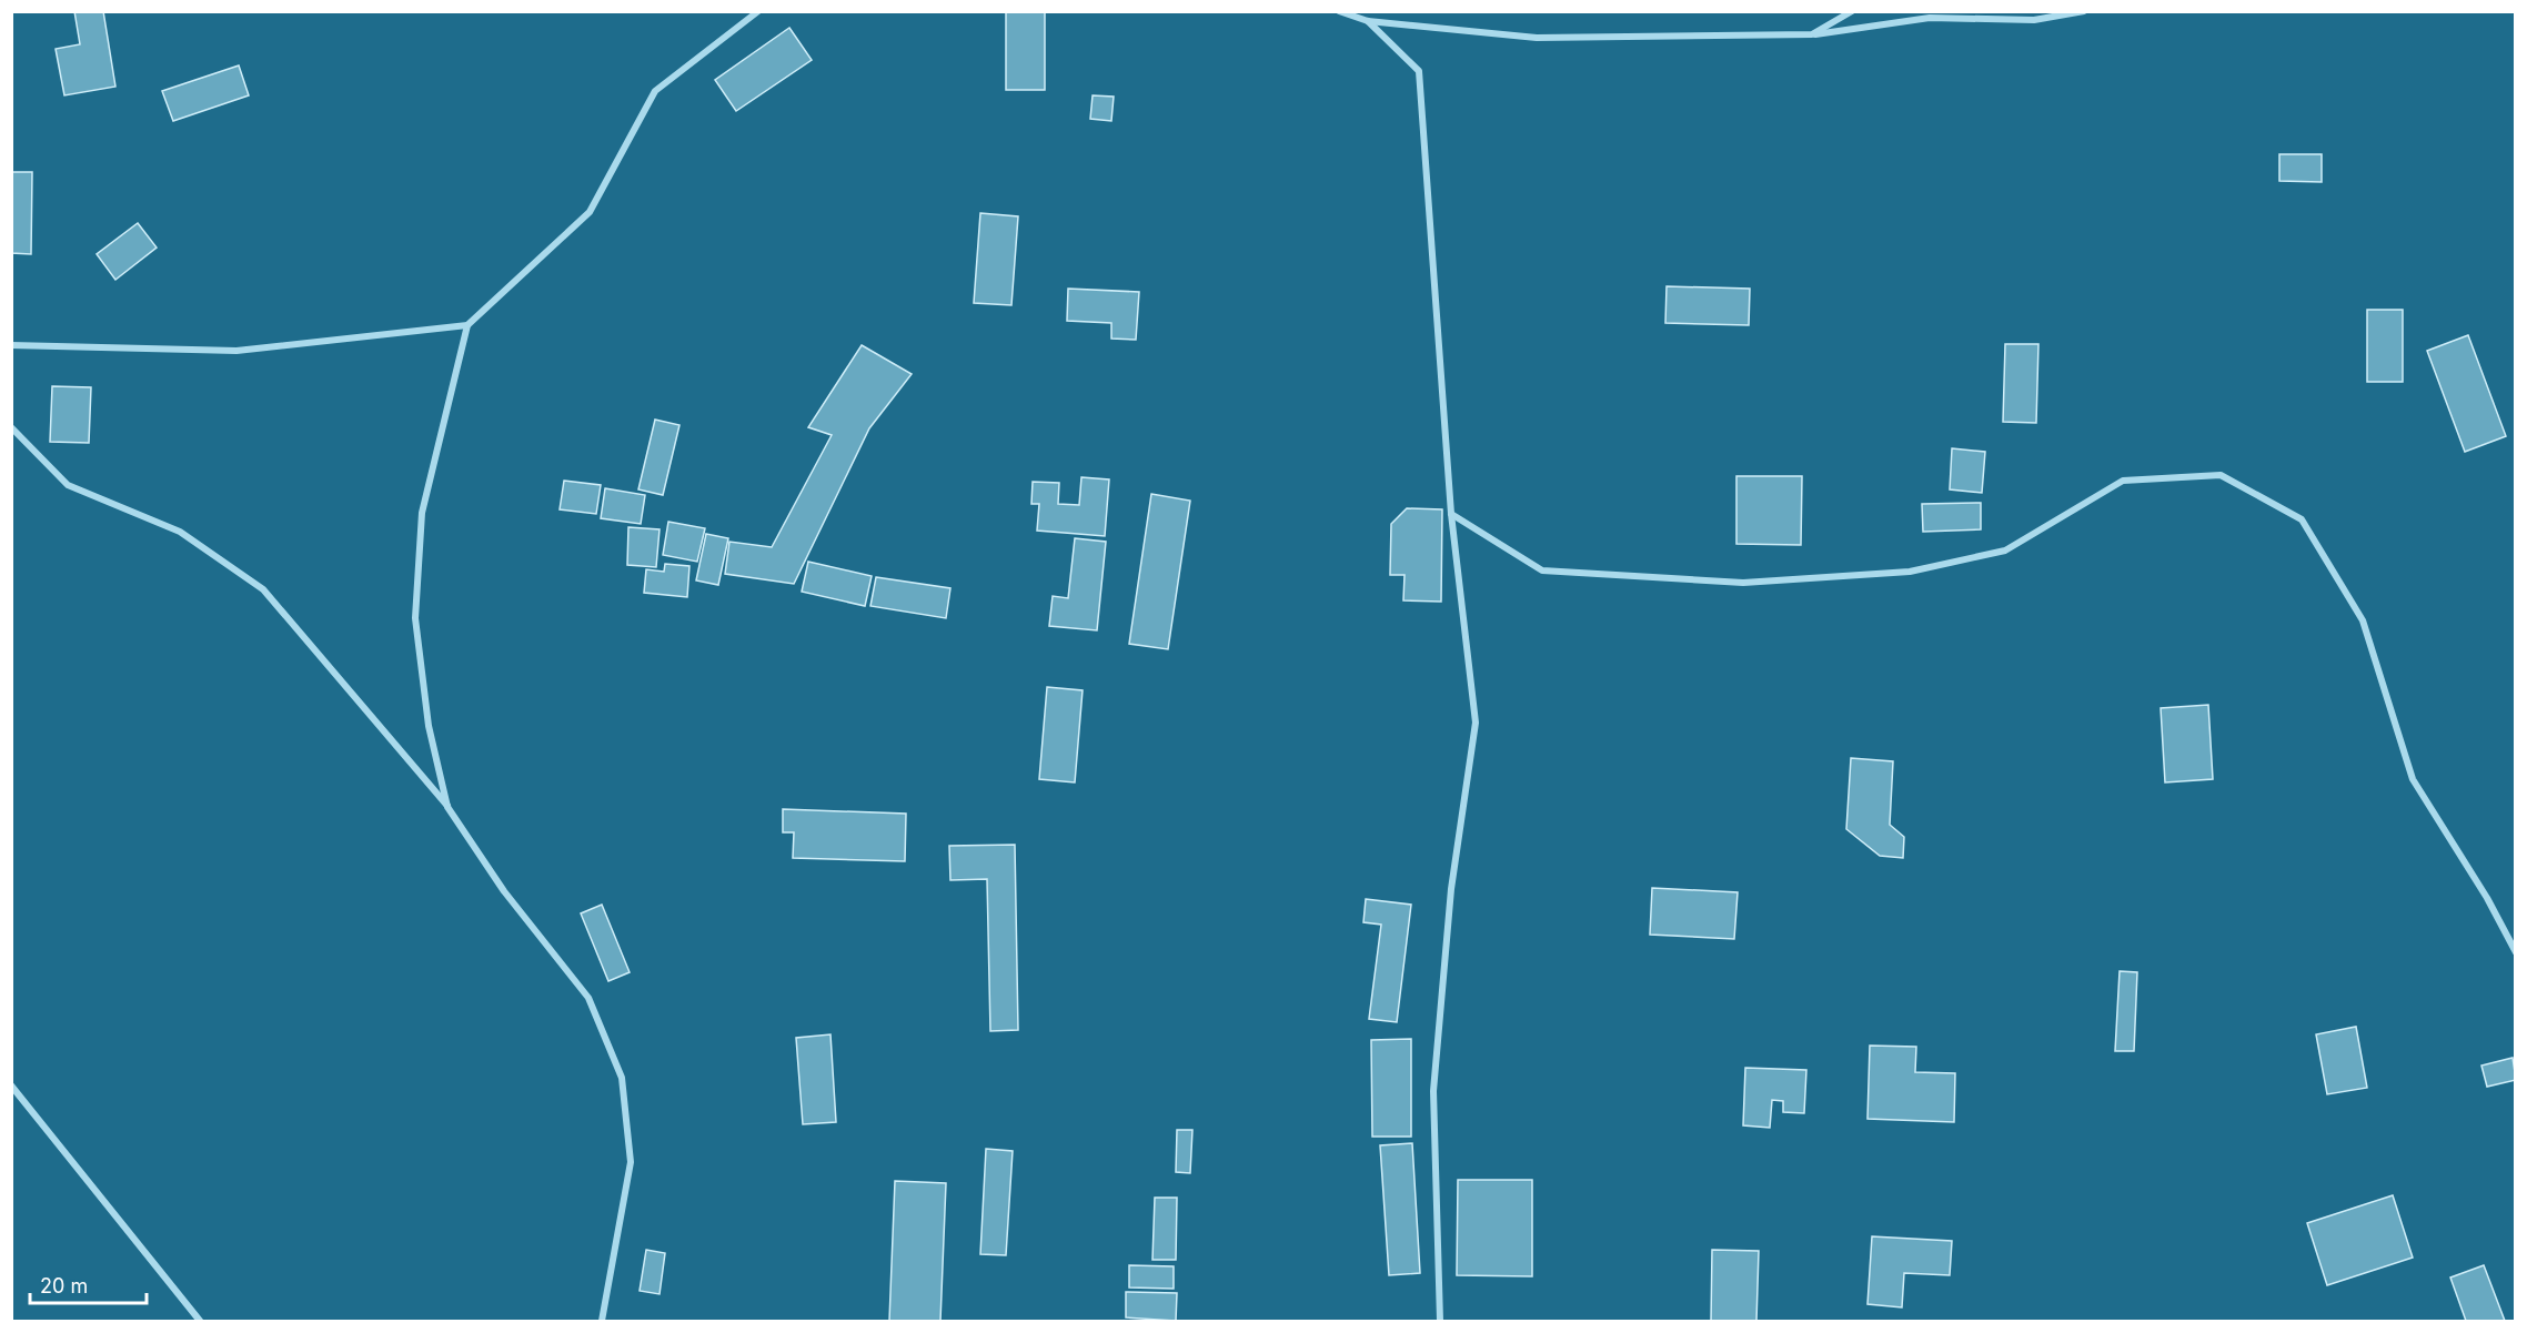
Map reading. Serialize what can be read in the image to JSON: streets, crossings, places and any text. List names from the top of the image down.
{
  "scale_bar": "20 m"
}
